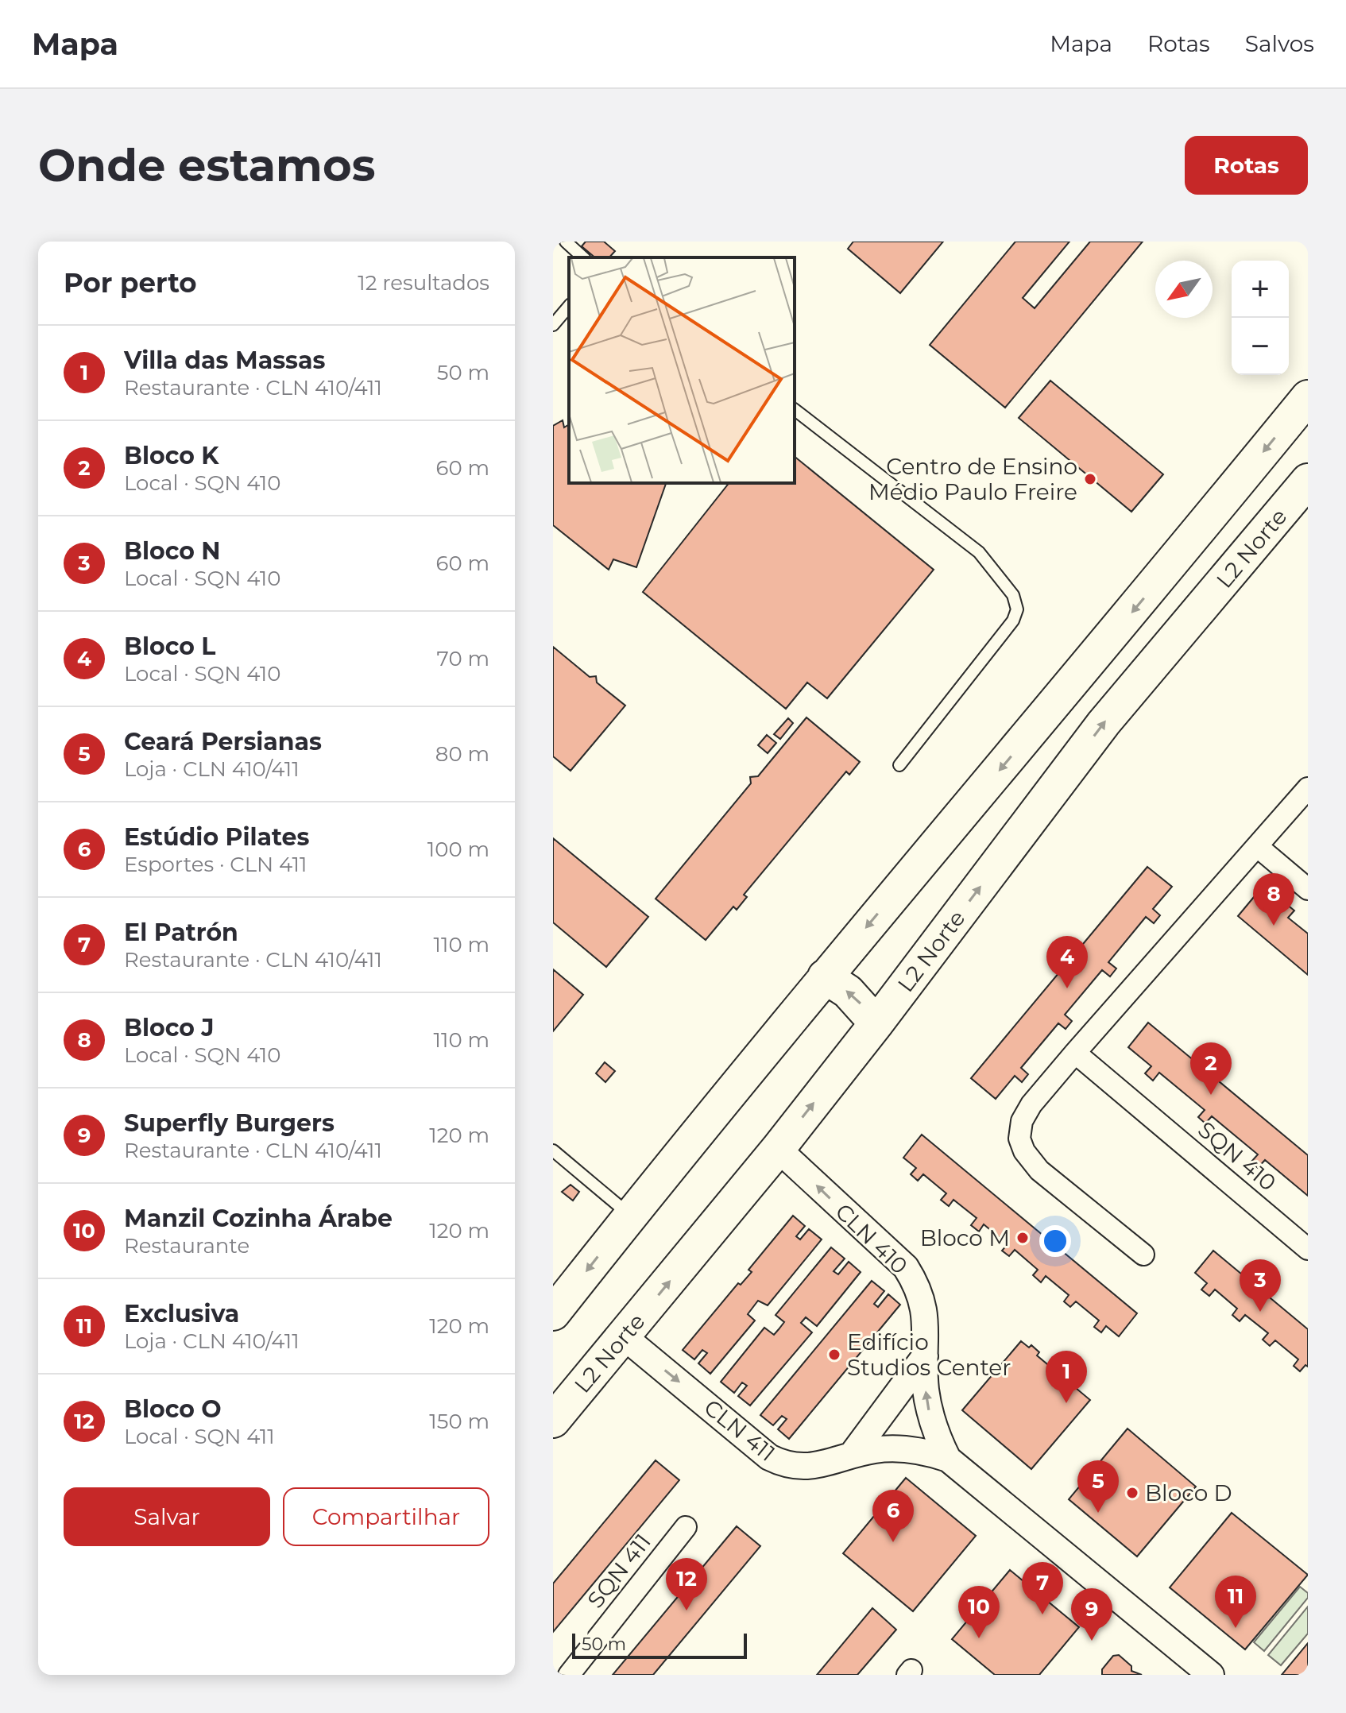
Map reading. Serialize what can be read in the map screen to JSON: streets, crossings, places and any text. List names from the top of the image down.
{
  "streets": {
    "main road": ["L2 Norte"],
    "street": [
      "SQN 410",
      "CLN 410",
      "CLN 411",
      "SQN 411"
    ]
  },
  "crossings": [
    ["L2 Norte", "CLN 410"],
    ["L2 Norte", "CLN 411"],
    ["CLN 410", "CLN 411"]
  ],
  "one_way": ["CLN 410", "CLN 411"],
  "places": [
    "Centro de Ensino Médio Paulo Freire",
    "Bloco M",
    "Edifício Studios Center",
    "Bloco D"
  ],
  "scale_bar": "50 m",
  "north": "bottom left",
  "page": {
    "header": "Mapa",
    "nav": ["Mapa", "Rotas", "Salvos"],
    "buttons": [
      "Rotas",
      ["Salvar", "Compartilhar"]
    ],
    "title": "Onde estamos",
    "heading": ["Por perto", "12 resultados"],
    "map_buttons": ["+", "−"],
    "list": [
      {
        "mark": "1",
        "name": "Villa das Massas",
        "note": "Restaurante · CLN 410/411",
        "value": "50 m"
      },
      {
        "mark": "2",
        "name": "Bloco K",
        "note": "Local · SQN 410",
        "value": "60 m"
      },
      {
        "mark": "3",
        "name": "Bloco N",
        "note": "Local · SQN 410",
        "value": "60 m"
      },
      {
        "mark": "4",
        "name": "Bloco L",
        "note": "Local · SQN 410",
        "value": "70 m"
      },
      {
        "mark": "5",
        "name": "Ceará Persianas",
        "note": "Loja · CLN 410/411",
        "value": "80 m"
      },
      {
        "mark": "6",
        "name": "Estúdio Pilates",
        "note": "Esportes · CLN 411",
        "value": "100 m"
      },
      {
        "mark": "7",
        "name": "El Patrón",
        "note": "Restaurante · CLN 410/411",
        "value": "110 m"
      },
      {
        "mark": "8",
        "name": "Bloco J",
        "note": "Local · SQN 410",
        "value": "110 m"
      },
      {
        "mark": "9",
        "name": "Superfly Burgers",
        "note": "Restaurante · CLN 410/411",
        "value": "120 m"
      },
      {
        "mark": "10",
        "name": "Manzil Cozinha Árabe",
        "note": "Restaurante",
        "value": "120 m"
      },
      {
        "mark": "11",
        "name": "Exclusiva",
        "note": "Loja · CLN 410/411",
        "value": "120 m"
      },
      {
        "mark": "12",
        "name": "Bloco O",
        "note": "Local · SQN 411",
        "value": "150 m"
      }
    ],
    "pins": [
      "8",
      "4",
      "2",
      "3",
      "1",
      "5",
      "6",
      "12",
      "7",
      "11",
      "10",
      "9"
    ],
    "scale": "50 m"
  }
}
